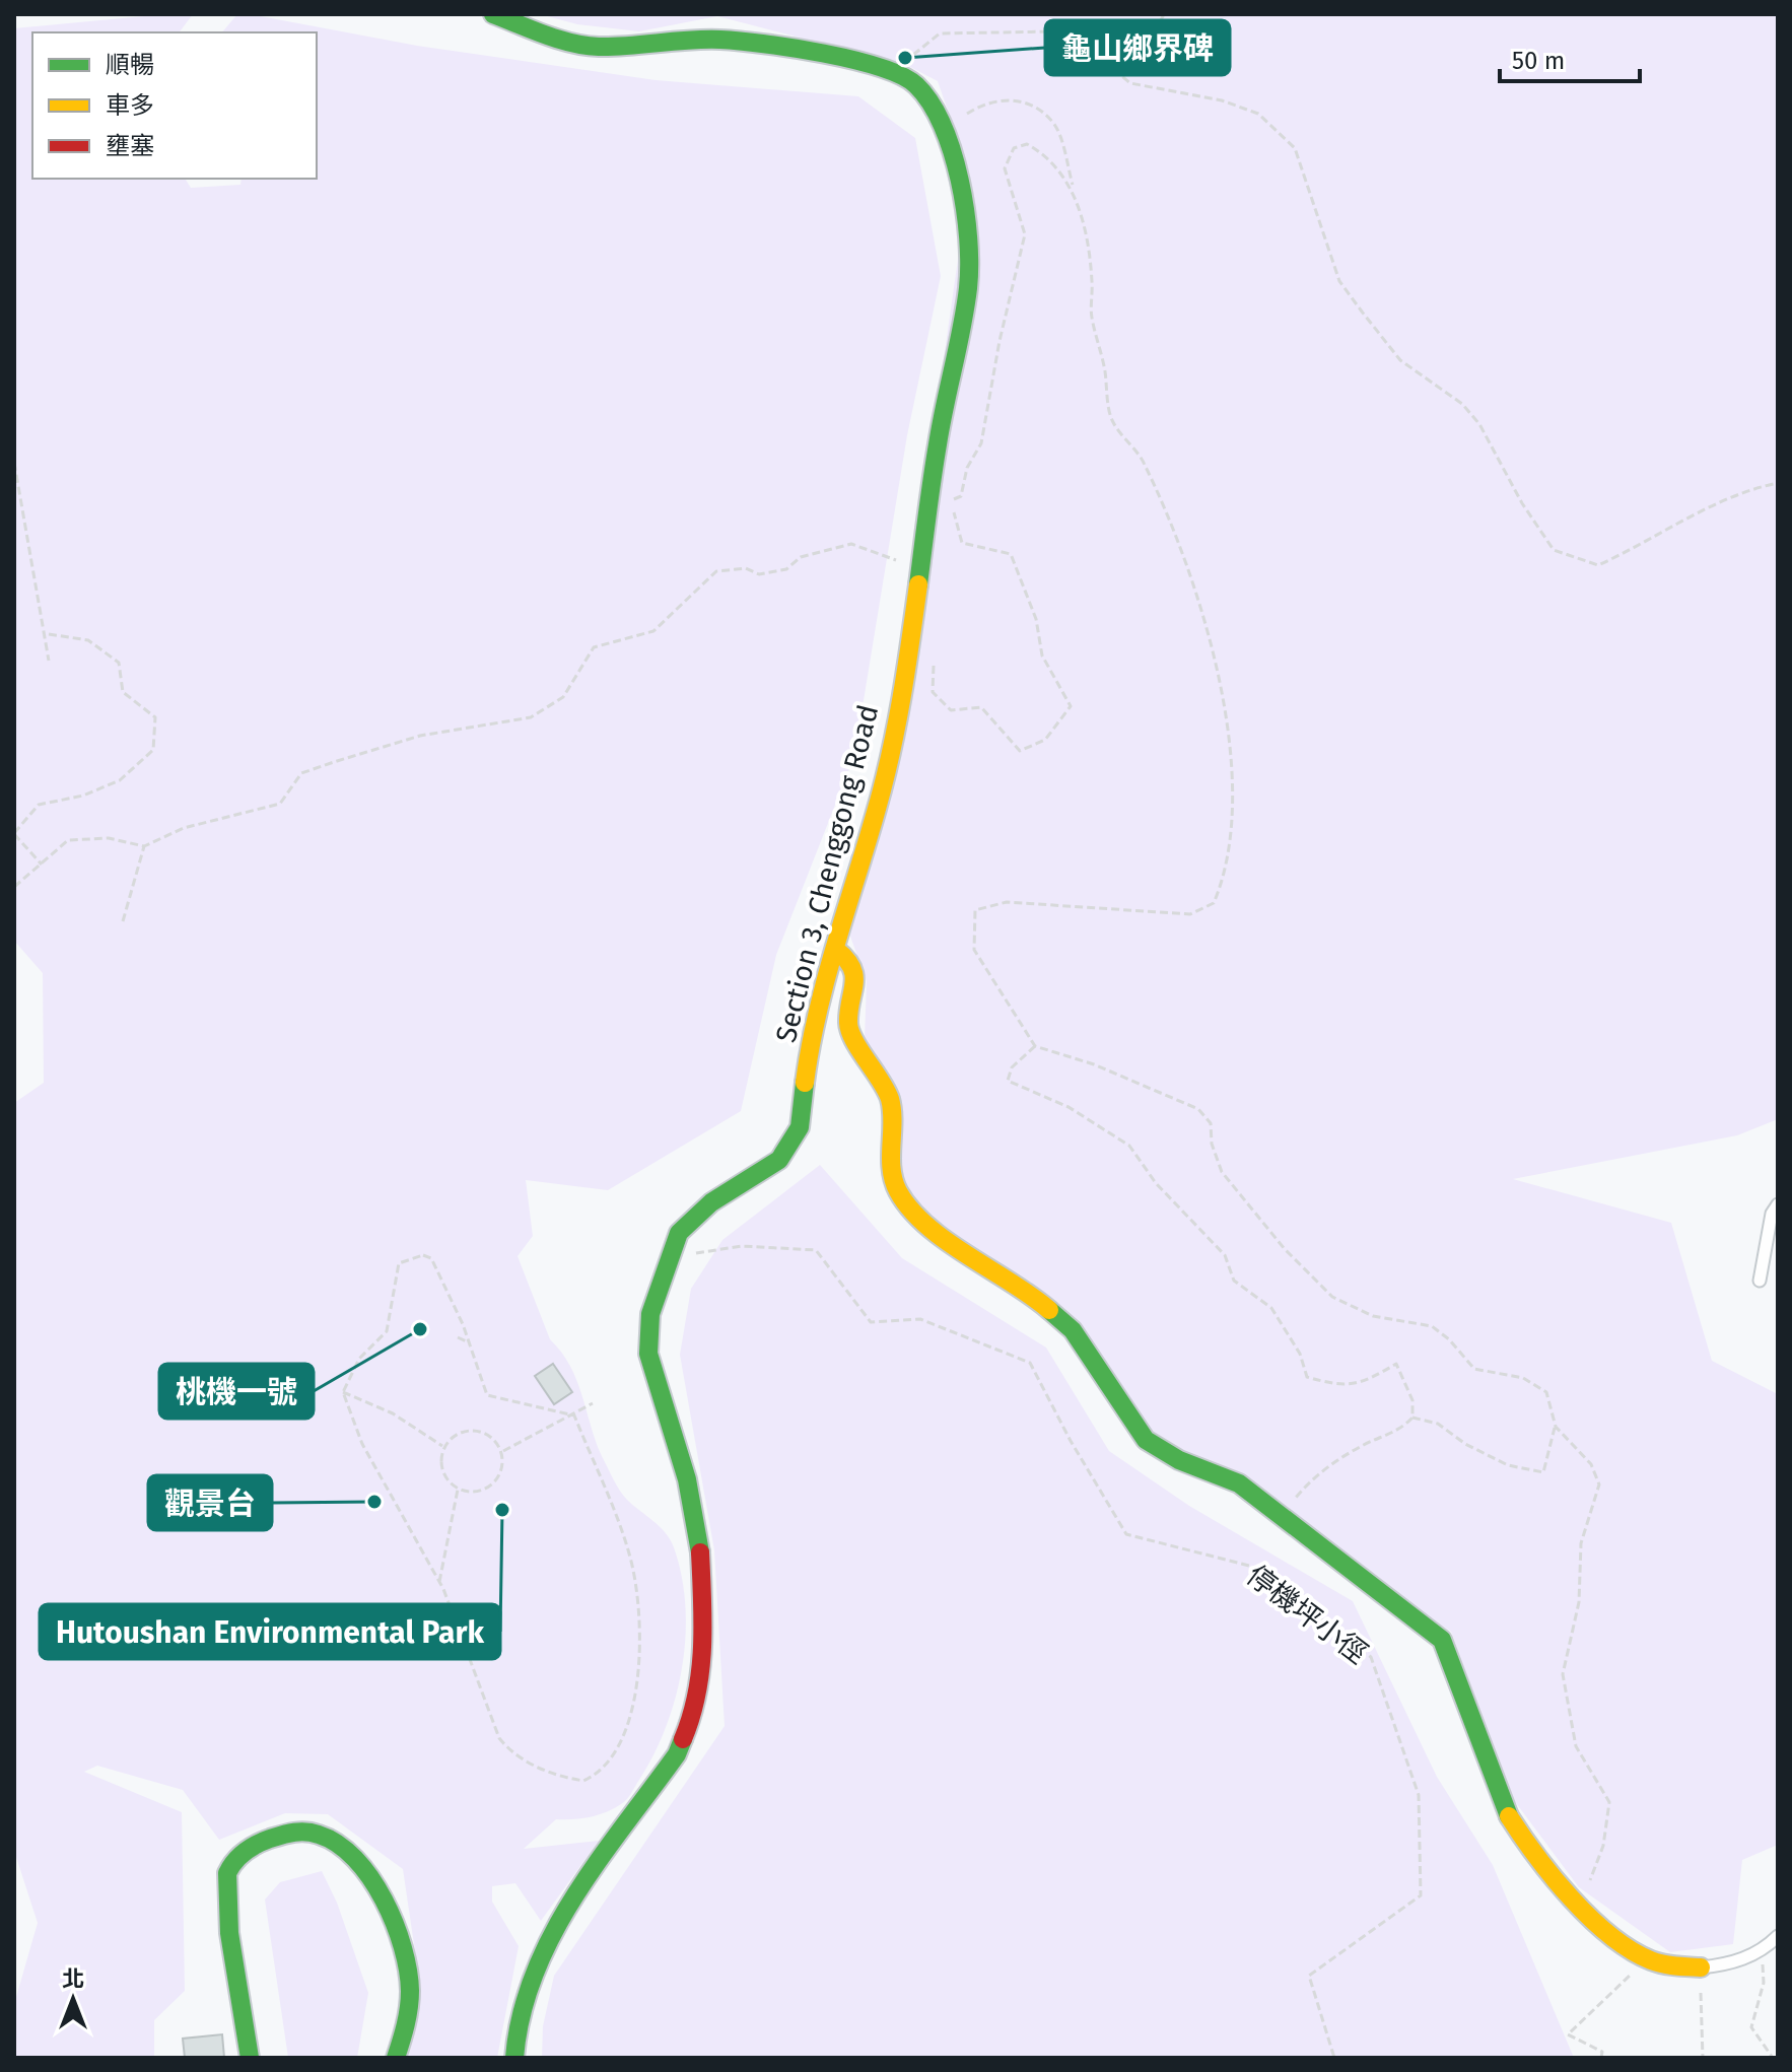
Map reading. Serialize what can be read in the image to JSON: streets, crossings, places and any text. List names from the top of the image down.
{
  "streets": {
    "street": ["Section 3, Chenggong Road"],
    "path": ["停機坪小徑"]
  },
  "places": [
    "龜山鄉界碑",
    "桃機一號",
    "觀景台",
    "Hutoushan Environmental Park"
  ],
  "legend": ["順暢", "車多", "壅塞"],
  "scale_bar": "50 m",
  "north": "top"
}
